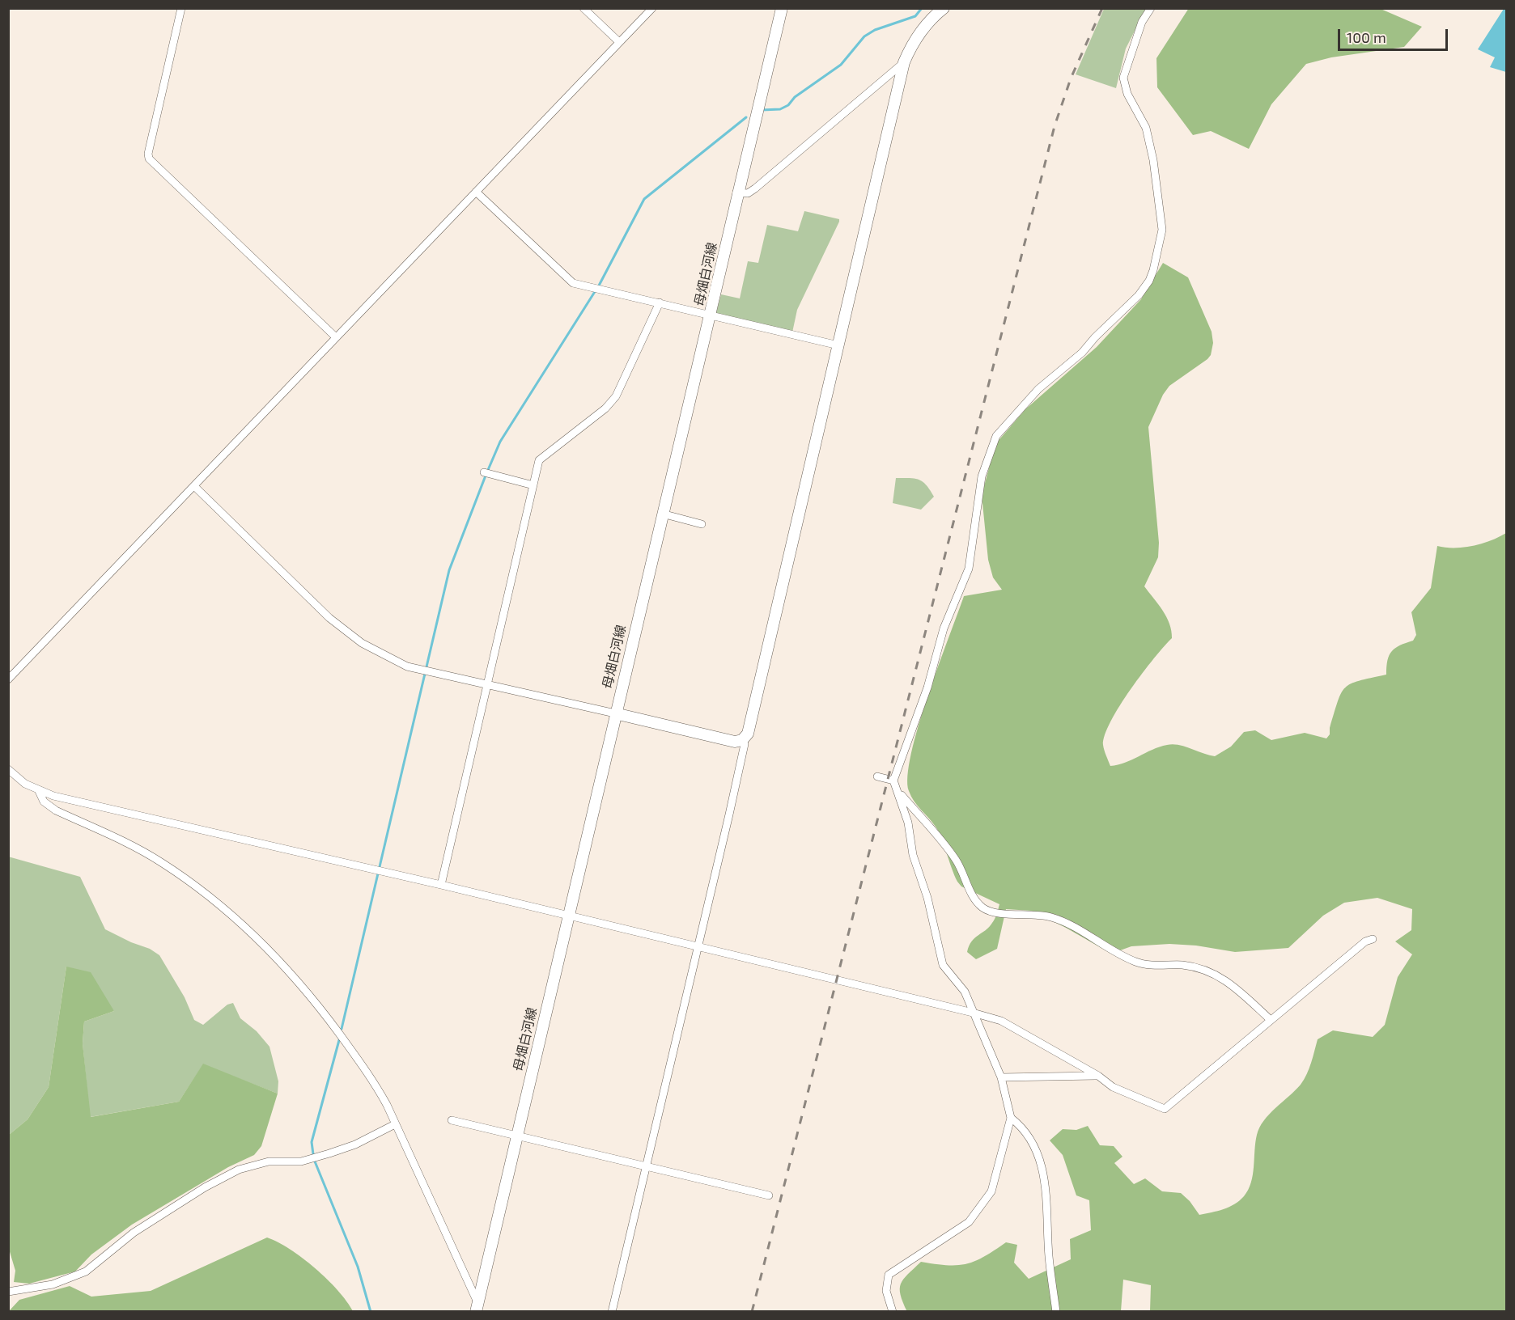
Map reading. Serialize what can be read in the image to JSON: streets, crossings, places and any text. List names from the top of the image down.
{
  "streets": {
    "main road": ["母畑白河線"]
  },
  "scale_bar": "100 m"
}
